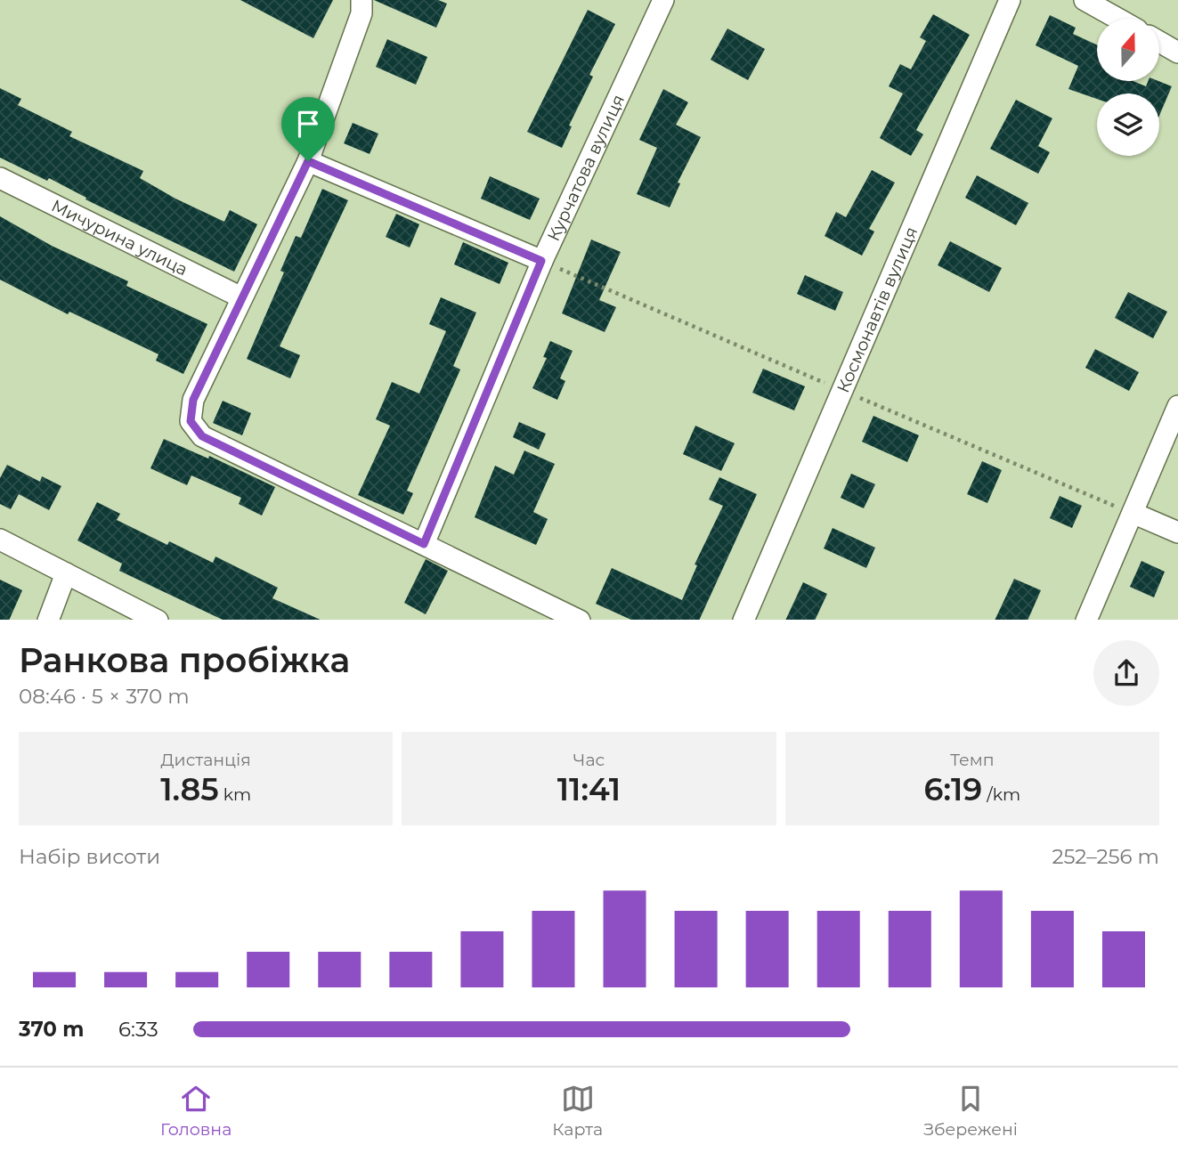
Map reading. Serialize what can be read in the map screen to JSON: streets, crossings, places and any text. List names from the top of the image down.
{
  "streets": {
    "street": ["Курчатова вулиця", "Мичурина улица", "Космонавтів вулиця"]
  },
  "north": "top",
  "page": {
    "heading": ["Ранкова пробіжка", "08:46 · 5 × 370 m"],
    "stats": [
      ["Дистанція", "1.85 km"],
      ["Час", "11:41"],
      ["Темп", "6:19 /km"]
    ],
    "chart": ["Набір висоти", "252–256 m"],
    "list": [
      {
        "name": "370 m",
        "note": "6:33"
      }
    ],
    "tabs": ["Головна", "Карта", "Збережені"]
  }
}
